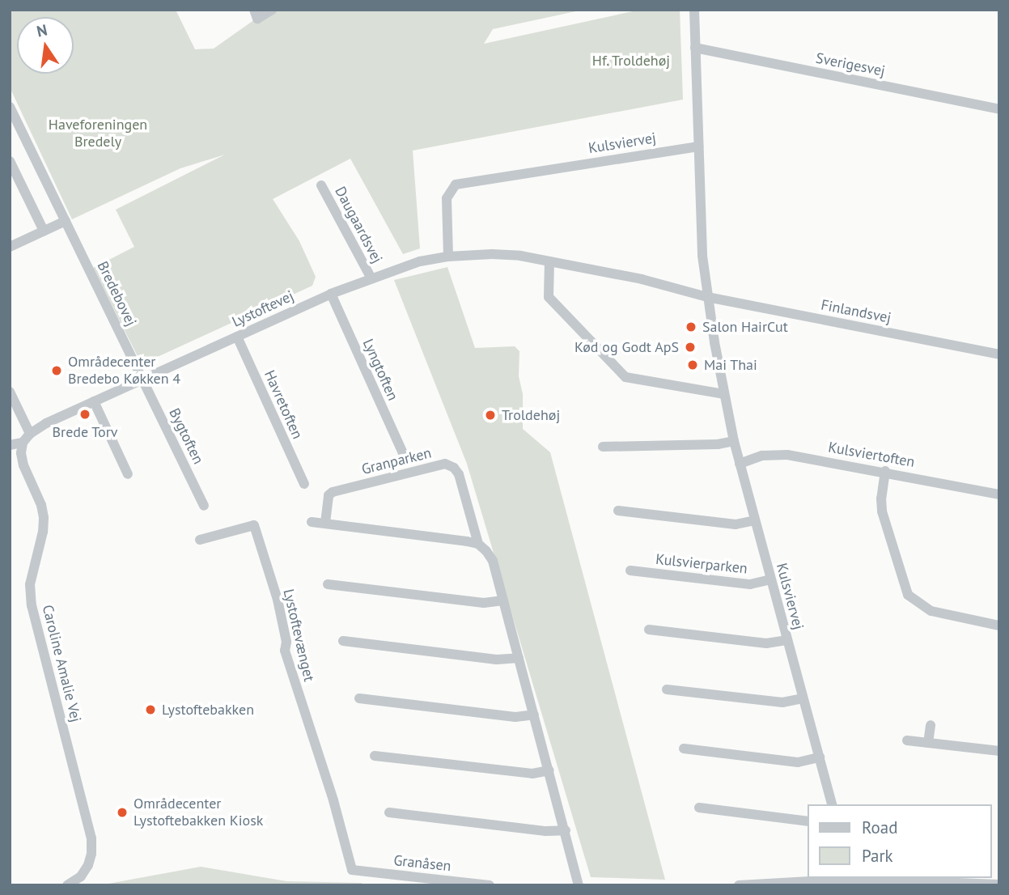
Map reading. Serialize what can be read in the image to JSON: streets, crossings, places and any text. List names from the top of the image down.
{
  "streets": {
    "street": [
      "Sverigesvej",
      "Kulsviervej",
      "Daugaardsvej",
      "Bredebovej",
      "Lystoftevej",
      "Finlandsvej",
      "Lyngtoften",
      "Havretoften",
      "Bygtoften",
      "Kulsviertoften",
      "Granparken",
      "Kulsvierparken",
      "Lystoftevænget",
      "Caroline Amalie Vej",
      "Granåsen"
    ]
  },
  "crossings": [
    ["Sverigesvej", "Kulsviervej"],
    ["Kulsviervej", "Lystoftevej"],
    ["Kulsviervej", "Finlandsvej"],
    ["Kulsviervej", "Kulsviertoften"],
    ["Kulsviervej", "Kulsvierparken"],
    ["Daugaardsvej", "Lystoftevej"],
    ["Bredebovej", "Lystoftevej"],
    ["Bredebovej", "Bygtoften"],
    ["Lystoftevej", "Finlandsvej"],
    ["Lystoftevej", "Lyngtoften"],
    ["Lystoftevej", "Havretoften"],
    ["Lystoftevej", "Bygtoften"],
    ["Lystoftevej", "Caroline Amalie Vej"],
    ["Lystoftevænget", "Granåsen"]
  ],
  "parks": ["Hf. Troldehøj", "Haveforeningen Bredely"],
  "places": [
    "Salon HairCut",
    "Kød og Godt ApS",
    "Mai Thai",
    "Områdecenter Bredebo Køkken 4",
    "Brede Torv",
    "Troldehøj",
    "Lystoftebakken",
    "Områdecenter Lystoftebakken Kiosk"
  ],
  "legend": ["Road", "Park"],
  "north": "top"
}
